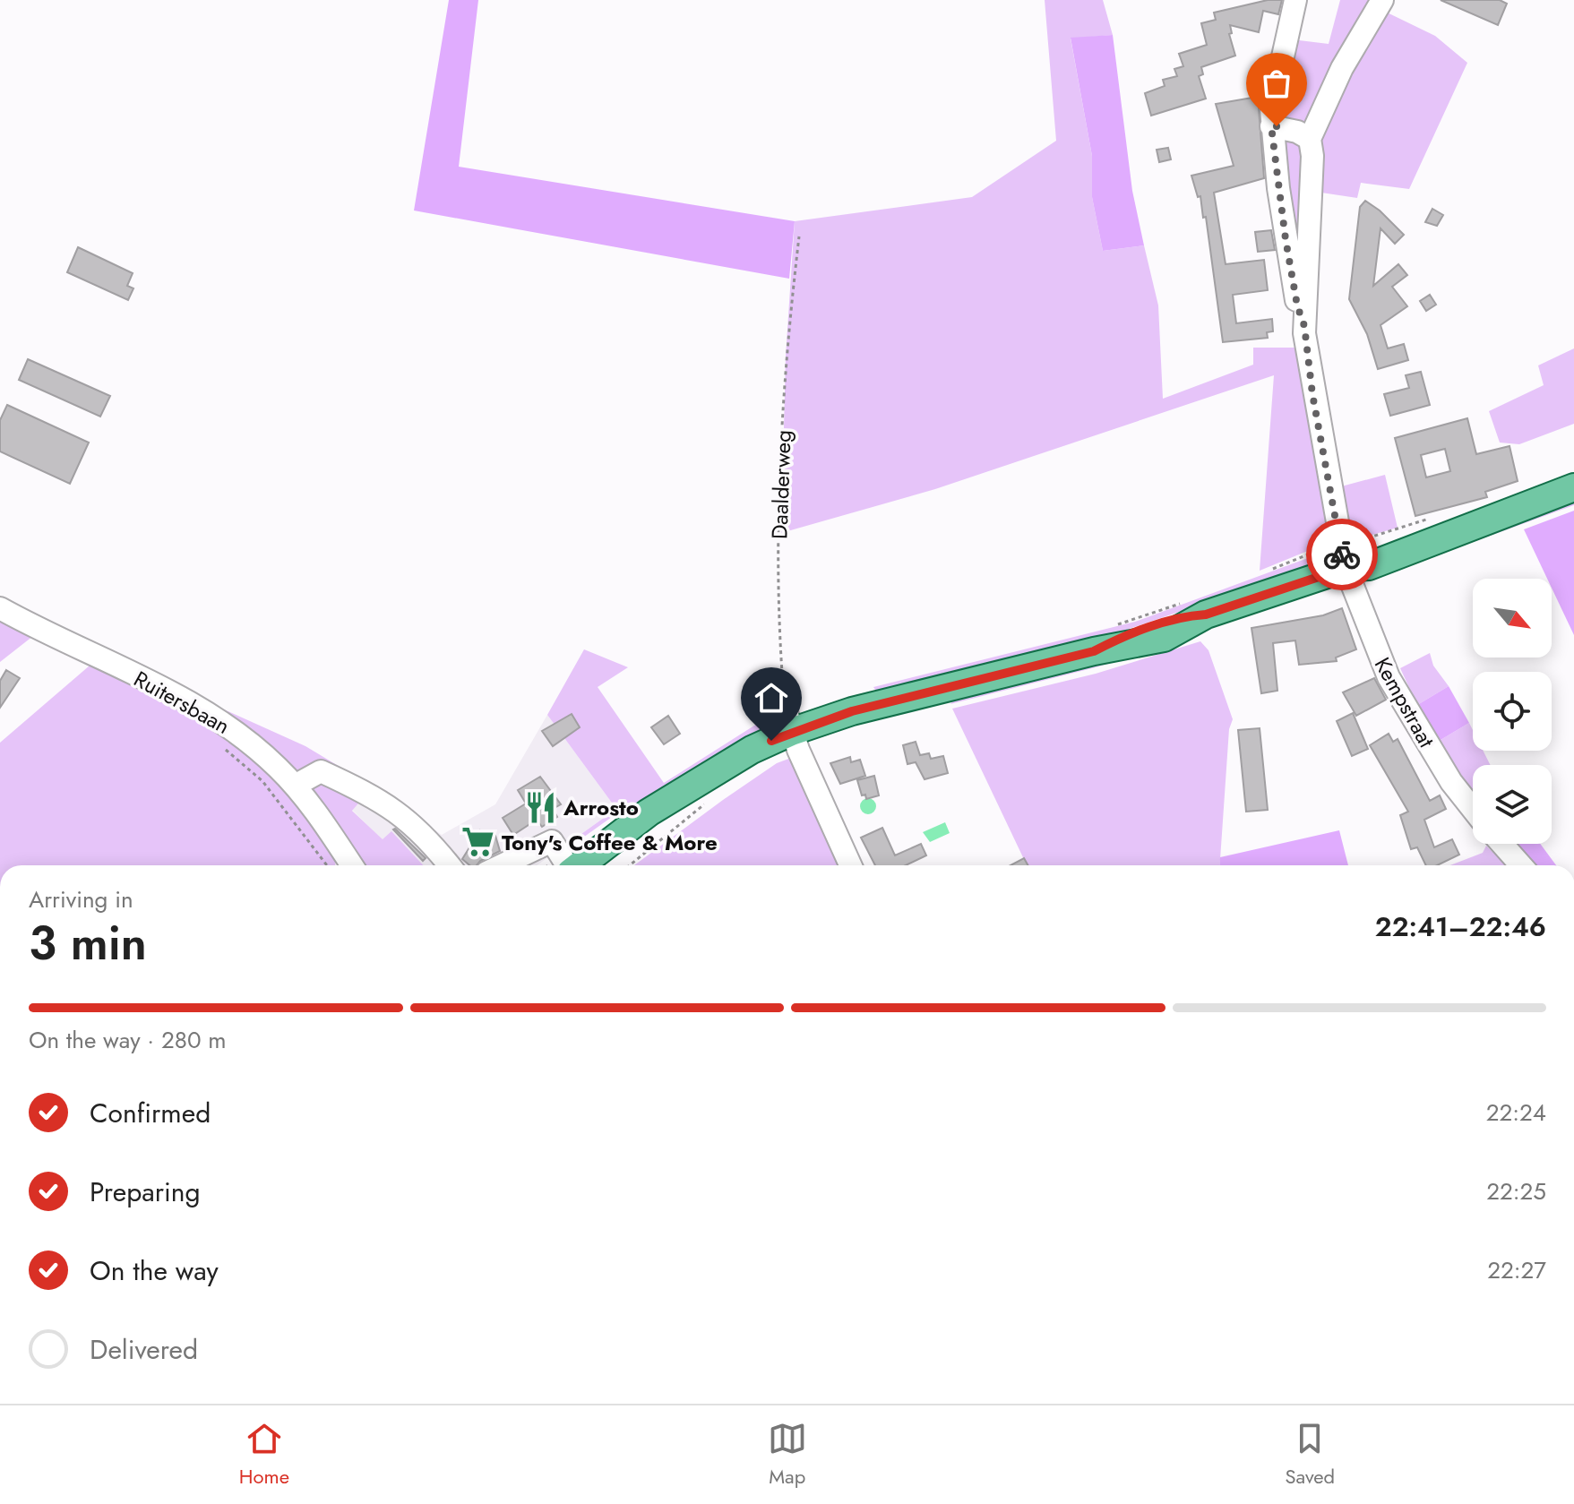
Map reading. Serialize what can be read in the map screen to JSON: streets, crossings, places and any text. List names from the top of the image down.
{
  "streets": {
    "street": ["Ruitersbaan", "Kempstraat"],
    "path": ["Daalderweg"]
  },
  "places": {
    "restaurant": ["Arrosto"],
    "supermarket": ["Tony's Coffee & More"]
  },
  "north": "bottom right",
  "page": {
    "heading": ["3 min", "Arriving in", "22:41–22:46"],
    "bar": "On the way · 280 m",
    "list": [
      ["Confirmed", "22:24"],
      ["Preparing", "22:25"],
      ["On the way", "22:27"],
      "Delivered"
    ],
    "tabs": ["Home", "Map", "Saved"]
  }
}
